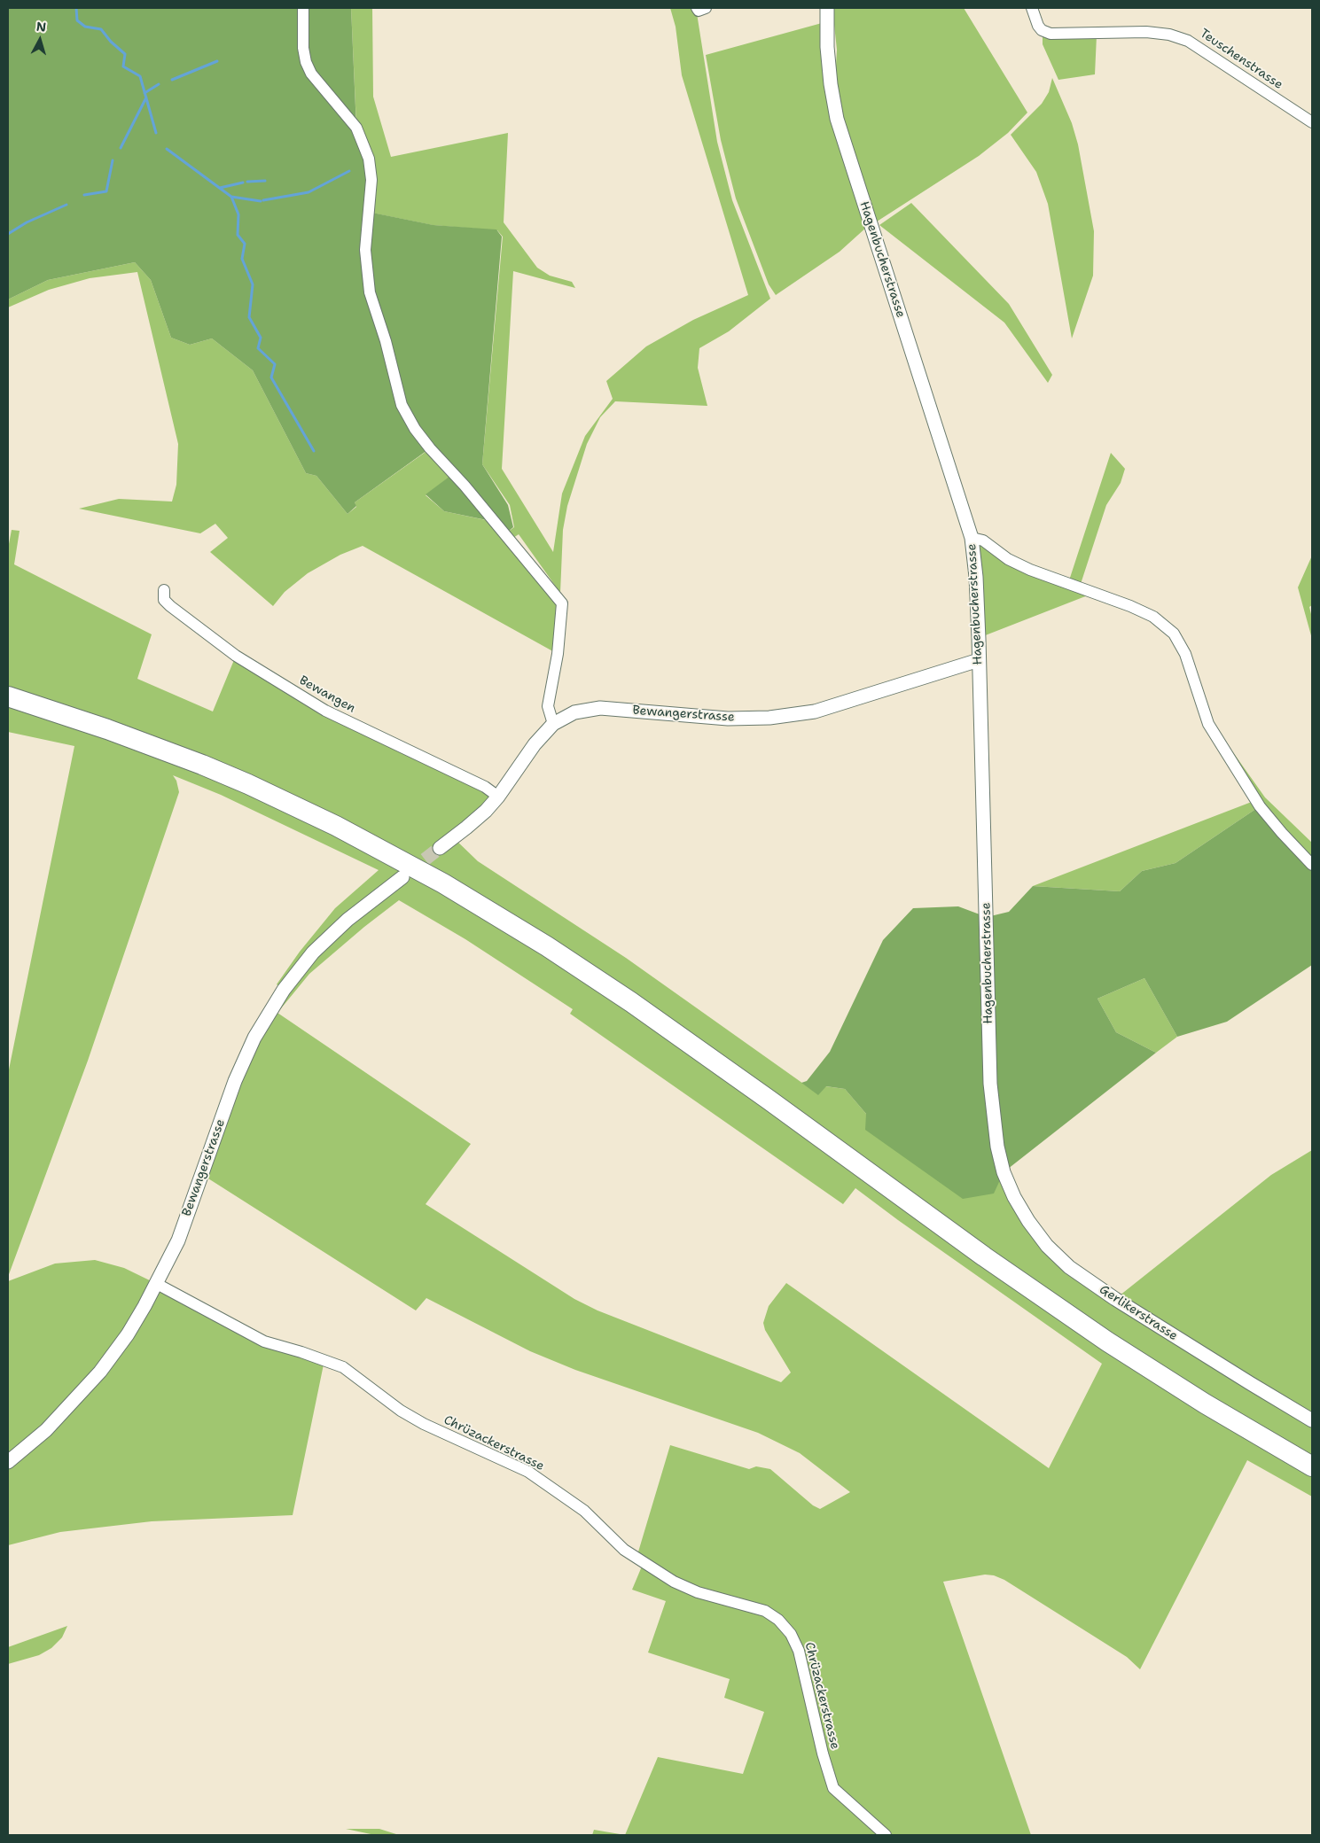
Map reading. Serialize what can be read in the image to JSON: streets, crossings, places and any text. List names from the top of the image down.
{
  "streets": {
    "street": [
      "Teuschenstrasse",
      "Hagenbucherstrasse",
      "Bewangen",
      "Bewangerstrasse",
      "Gerlikerstrasse",
      "Chrüzackerstrasse"
    ]
  },
  "crossings": [
    ["Hagenbucherstrasse", "Bewangerstrasse"],
    ["Hagenbucherstrasse", "Gerlikerstrasse"],
    ["Bewangen", "Bewangerstrasse"],
    ["Bewangerstrasse", "Chrüzackerstrasse"]
  ],
  "north": "top"
}
